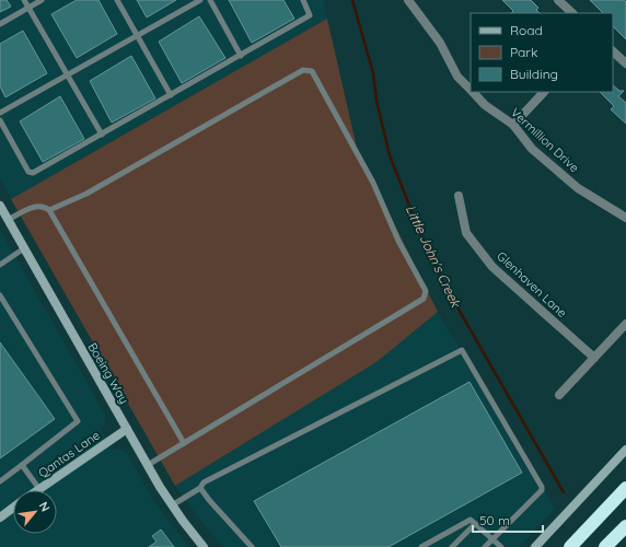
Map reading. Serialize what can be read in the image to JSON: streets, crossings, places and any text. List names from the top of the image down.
{
  "streets": {
    "street": [
      "Vermillion Drive",
      "Glenhaven Lane",
      "Boeing Way",
      "Qantas Lane"
    ]
  },
  "crossings": [
    ["Boeing Way", "Qantas Lane"]
  ],
  "water": ["Little John's Creek"],
  "legend": ["Road", "Park", "Building"],
  "scale_bar": "50 m",
  "north": "top right"
}
